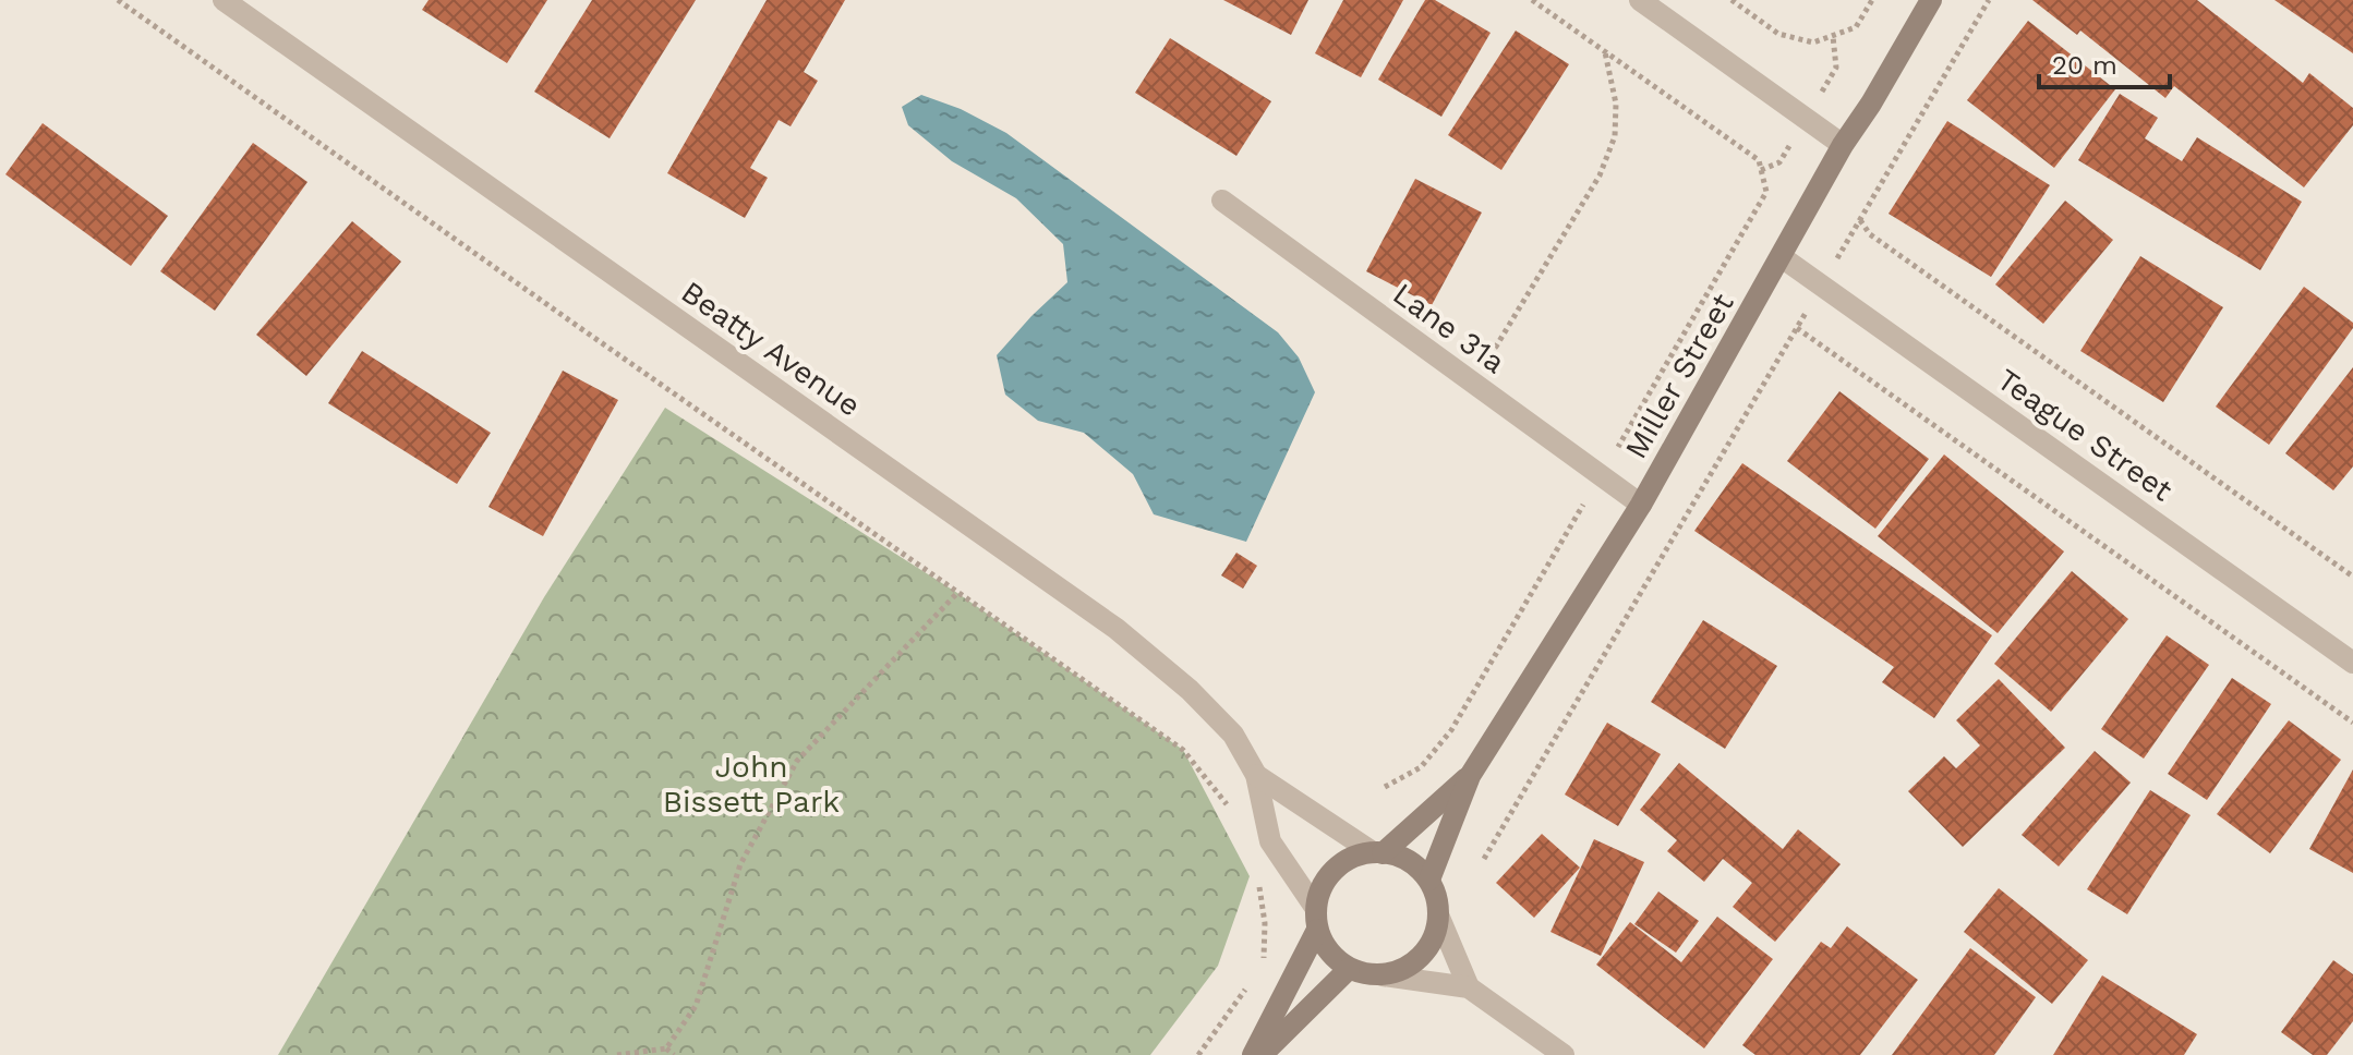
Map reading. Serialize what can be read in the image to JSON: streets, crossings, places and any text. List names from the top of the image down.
{
  "streets": {
    "main road": ["Miller Street"],
    "street": ["Lane 31a", "Beatty Avenue", "Teague Street"]
  },
  "crossings": [
    ["Lane 31a", "Miller Street"],
    ["Beatty Avenue", "Miller Street"],
    ["Miller Street", "Teague Street"]
  ],
  "parks": ["John Bissett Park"],
  "scale_bar": "20 m"
}
